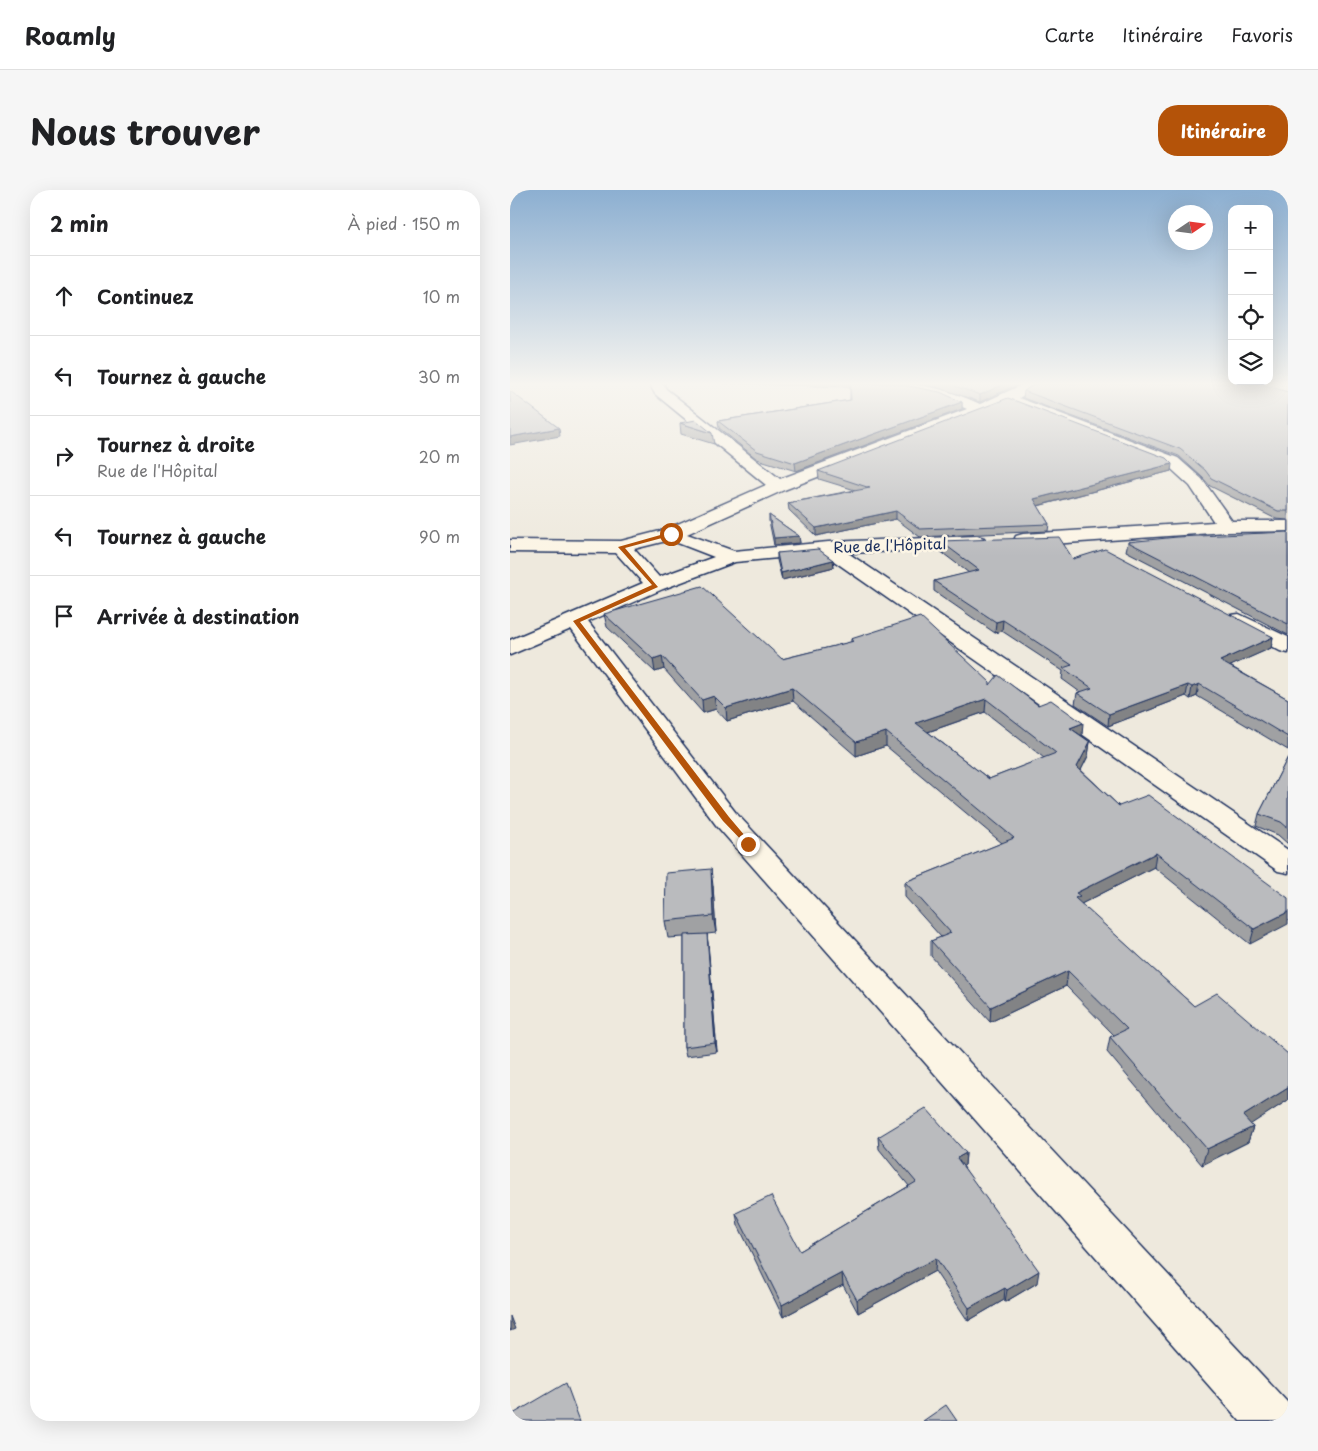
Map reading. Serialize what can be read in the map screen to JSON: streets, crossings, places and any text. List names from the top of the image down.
{
  "streets": {
    "street": ["Rue de l'Hôpital"]
  },
  "north": "right",
  "page": {
    "header": "Roamly",
    "nav": ["Carte", "Itinéraire", "Favoris"],
    "title": "Nous trouver",
    "buttons": "Itinéraire",
    "heading": ["2 min", "À pied · 150 m"],
    "map_buttons": ["+", "−"],
    "list": [
      ["Continuez", "10 m"],
      ["Tournez à gauche", "30 m"],
      ["Tournez à droite", "Rue de l'Hôpital", "20 m"],
      ["Tournez à gauche", "90 m"],
      "Arrivée à destination"
    ]
  }
}
